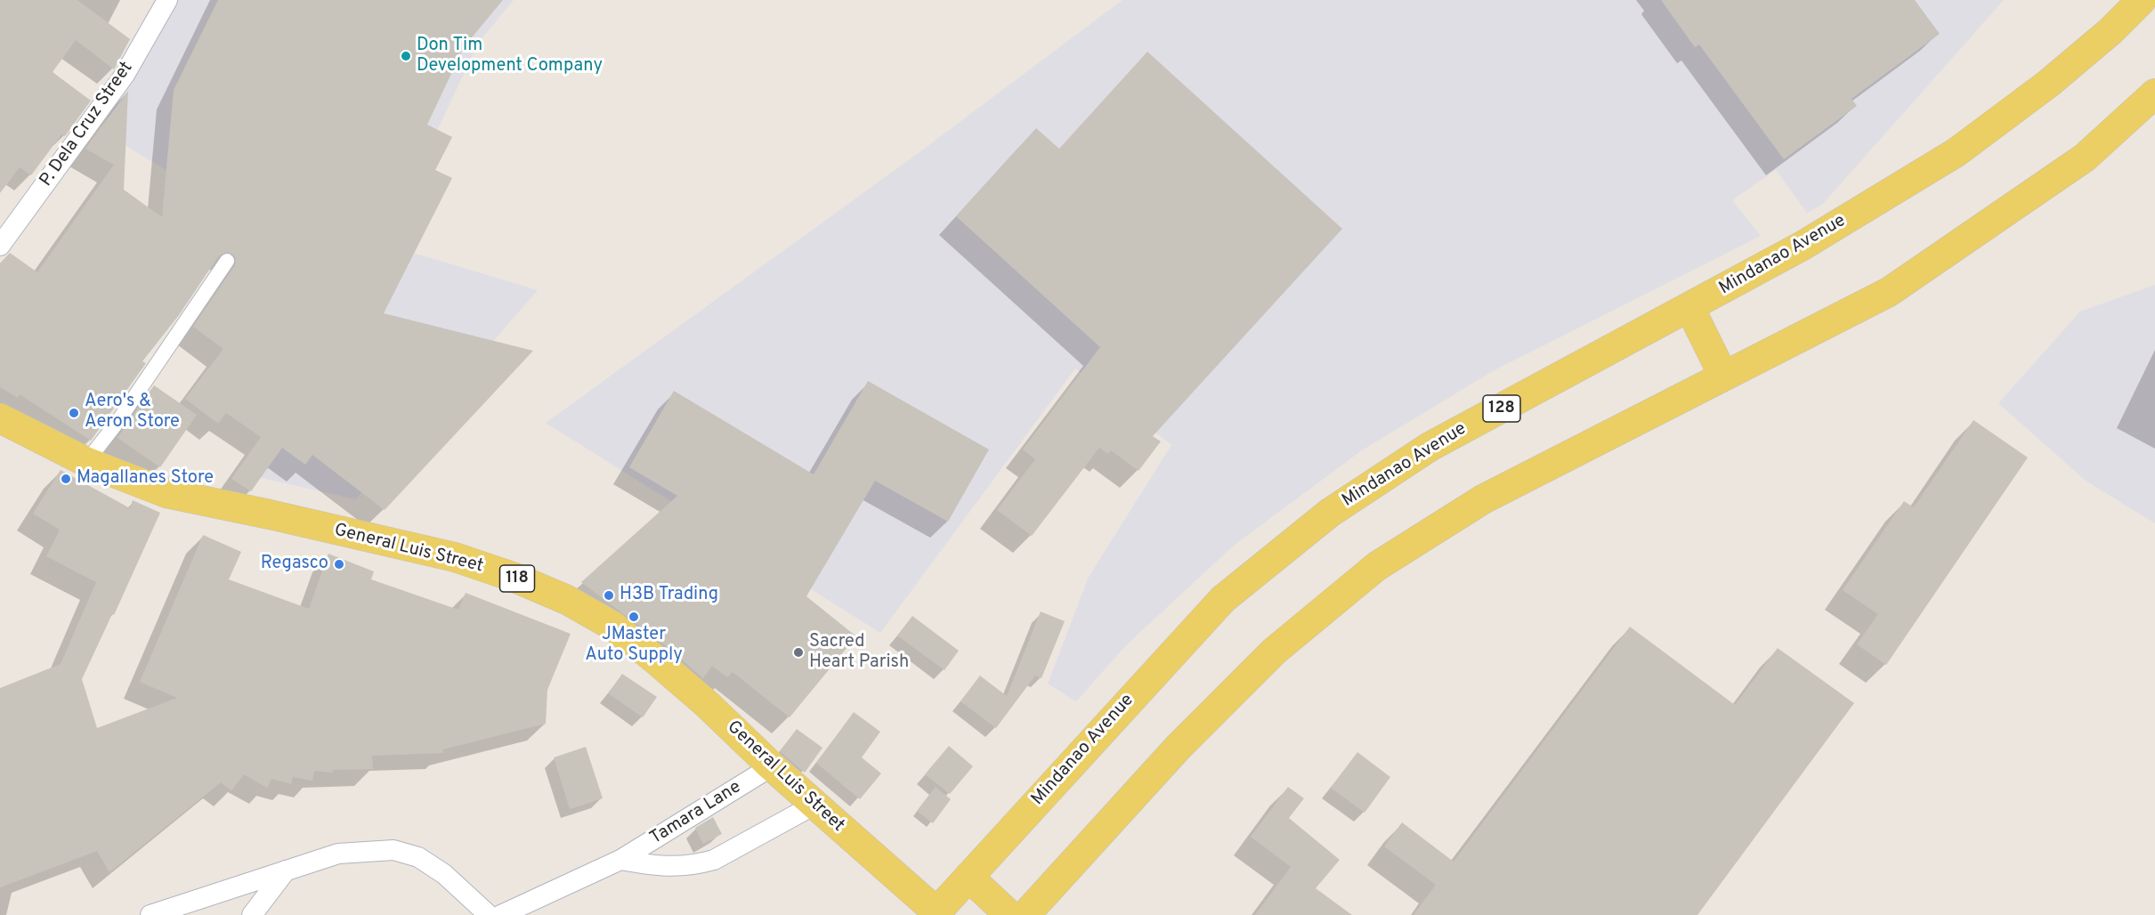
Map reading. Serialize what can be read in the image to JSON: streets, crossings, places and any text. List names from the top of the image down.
{
  "streets": {
    "main road": [
      "Mindanao Avenue",
      "128",
      "General Luis Street",
      "118"
    ],
    "street": ["P. Dela Cruz Street", "Tamara Lane"]
  },
  "crossings": [
    ["Mindanao Avenue", "General Luis Street"],
    ["General Luis Street", "Tamara Lane"]
  ],
  "places": [
    "Don Tim Development Company",
    "Aero's & Aeron Store",
    "Magallanes Store",
    "Regasco",
    "H3B Trading",
    "JMaster Auto Supply",
    "Sacred Heart Parish"
  ]
}
